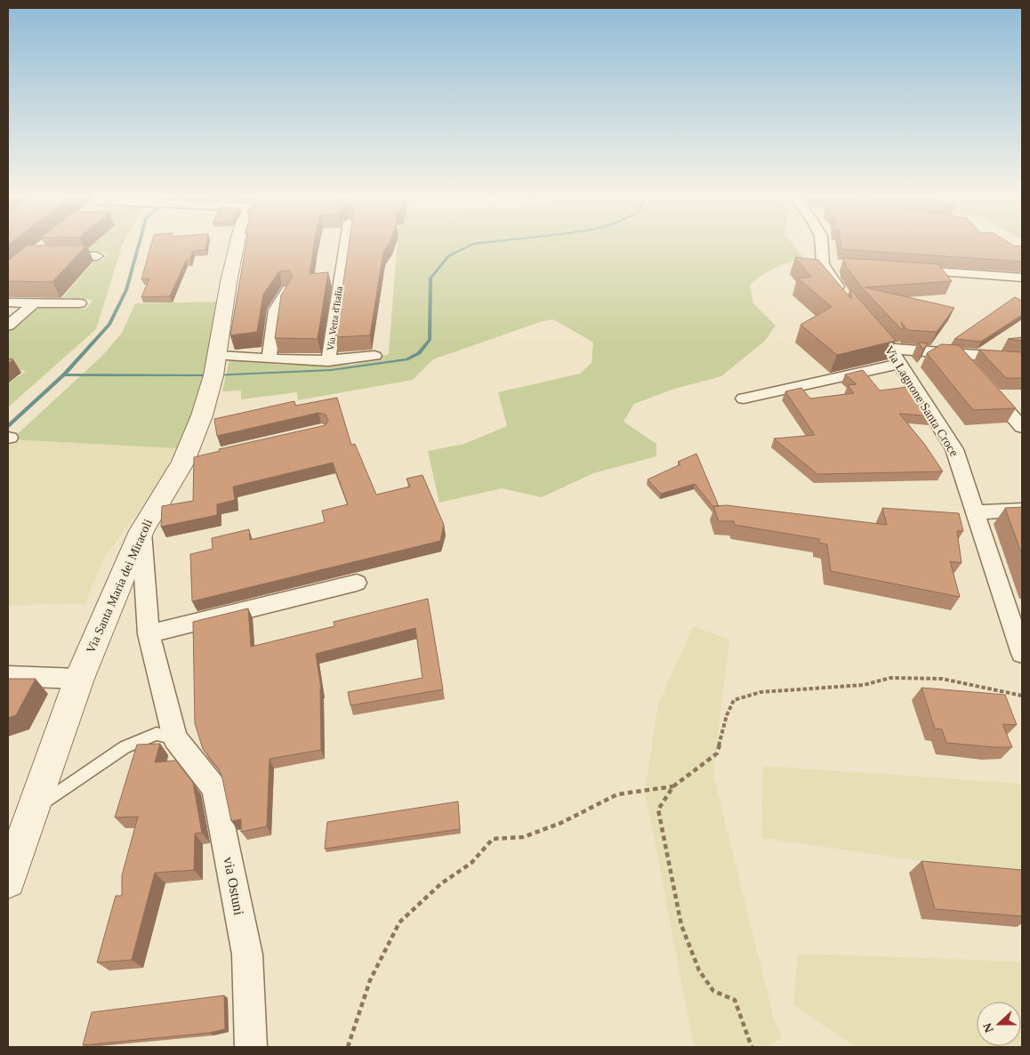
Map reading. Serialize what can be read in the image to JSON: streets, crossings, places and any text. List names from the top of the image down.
{
  "streets": {
    "street": [
      "Via Vetta d'Italia",
      "Via Lagnone Santa Croce",
      "Via Santa Maria dei Miracoli",
      "via Ostuni"
    ]
  },
  "crossings": [
    ["Via Vetta d'Italia", "Via Santa Maria dei Miracoli"]
  ],
  "north": "left"
}
